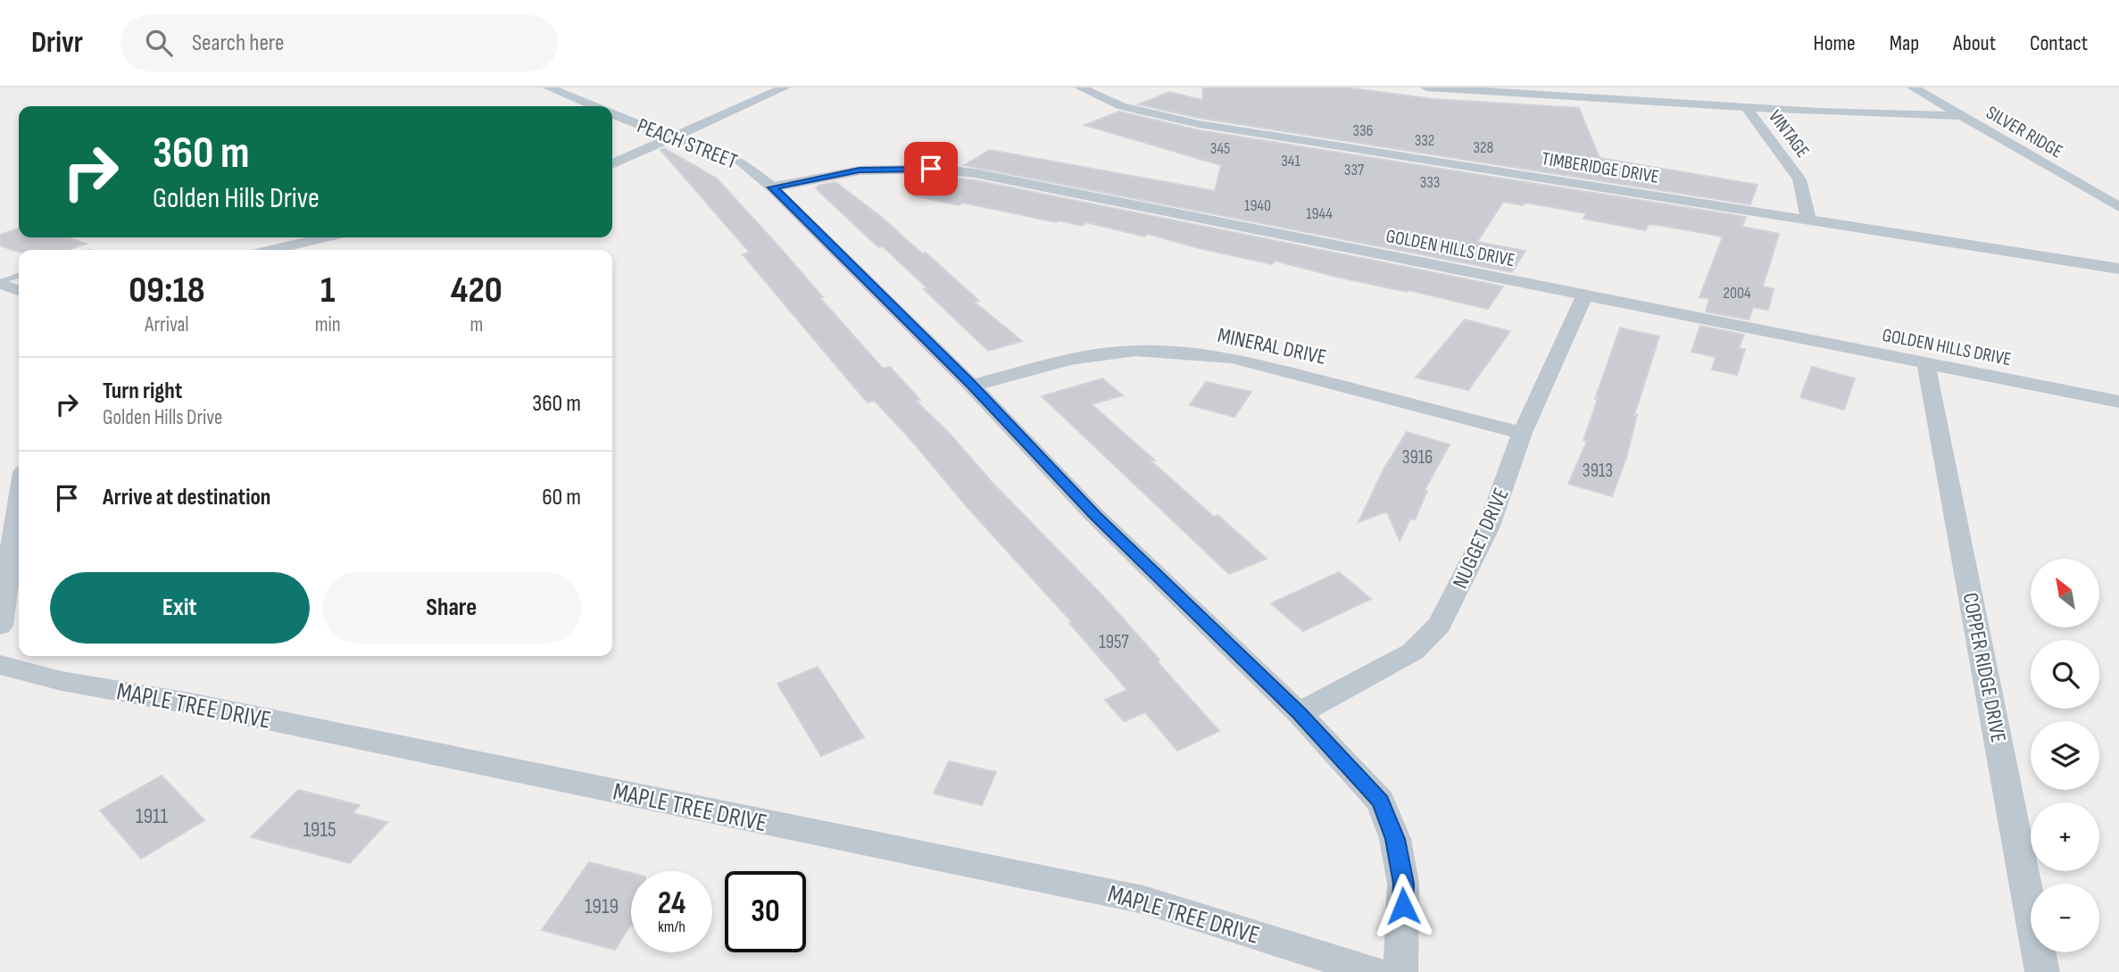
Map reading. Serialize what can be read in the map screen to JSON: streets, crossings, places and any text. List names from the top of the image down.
{
  "streets": {
    "street": [
      "SILVER RIDGE",
      "VINTAGE",
      "PEACH STREET",
      "TIMBERIDGE DRIVE",
      "GOLDEN HILLS DRIVE",
      "MINERAL DRIVE",
      "NUGGET DRIVE",
      "COPPER RIDGE DRIVE",
      "MAPLE TREE DRIVE"
    ]
  },
  "crossings": [
    ["VINTAGE", "TIMBERIDGE DRIVE"],
    ["PEACH STREET", "GOLDEN HILLS DRIVE"],
    ["PEACH STREET", "MINERAL DRIVE"],
    ["PEACH STREET", "NUGGET DRIVE"],
    ["GOLDEN HILLS DRIVE", "NUGGET DRIVE"],
    ["GOLDEN HILLS DRIVE", "COPPER RIDGE DRIVE"],
    ["MINERAL DRIVE", "NUGGET DRIVE"]
  ],
  "house_numbers": [
    "336",
    "332",
    "328",
    "345",
    "341",
    "337",
    "333",
    "1940",
    "1944",
    "2004",
    "3916",
    "3913",
    "1957",
    "1911",
    "1915",
    "1919"
  ],
  "north": "top left",
  "page": {
    "header": "Drivr",
    "search": "Search here",
    "nav": [
      "Home",
      "Map",
      "About",
      "Contact"
    ],
    "turn": ["360 m", "Golden Hills Drive"],
    "eta": [
      "09:18",
      "Arrival",
      "1",
      "min",
      "420",
      "m"
    ],
    "list": [
      {
        "name": "Turn right",
        "note": "Golden Hills Drive",
        "value": "360 m"
      },
      {
        "name": "Arrive at destination",
        "value": "60 m"
      }
    ],
    "map_buttons": ["+", "−"],
    "buttons": ["Exit", "Share"],
    "speed": "24 km/h",
    "limit": "30"
  }
}
